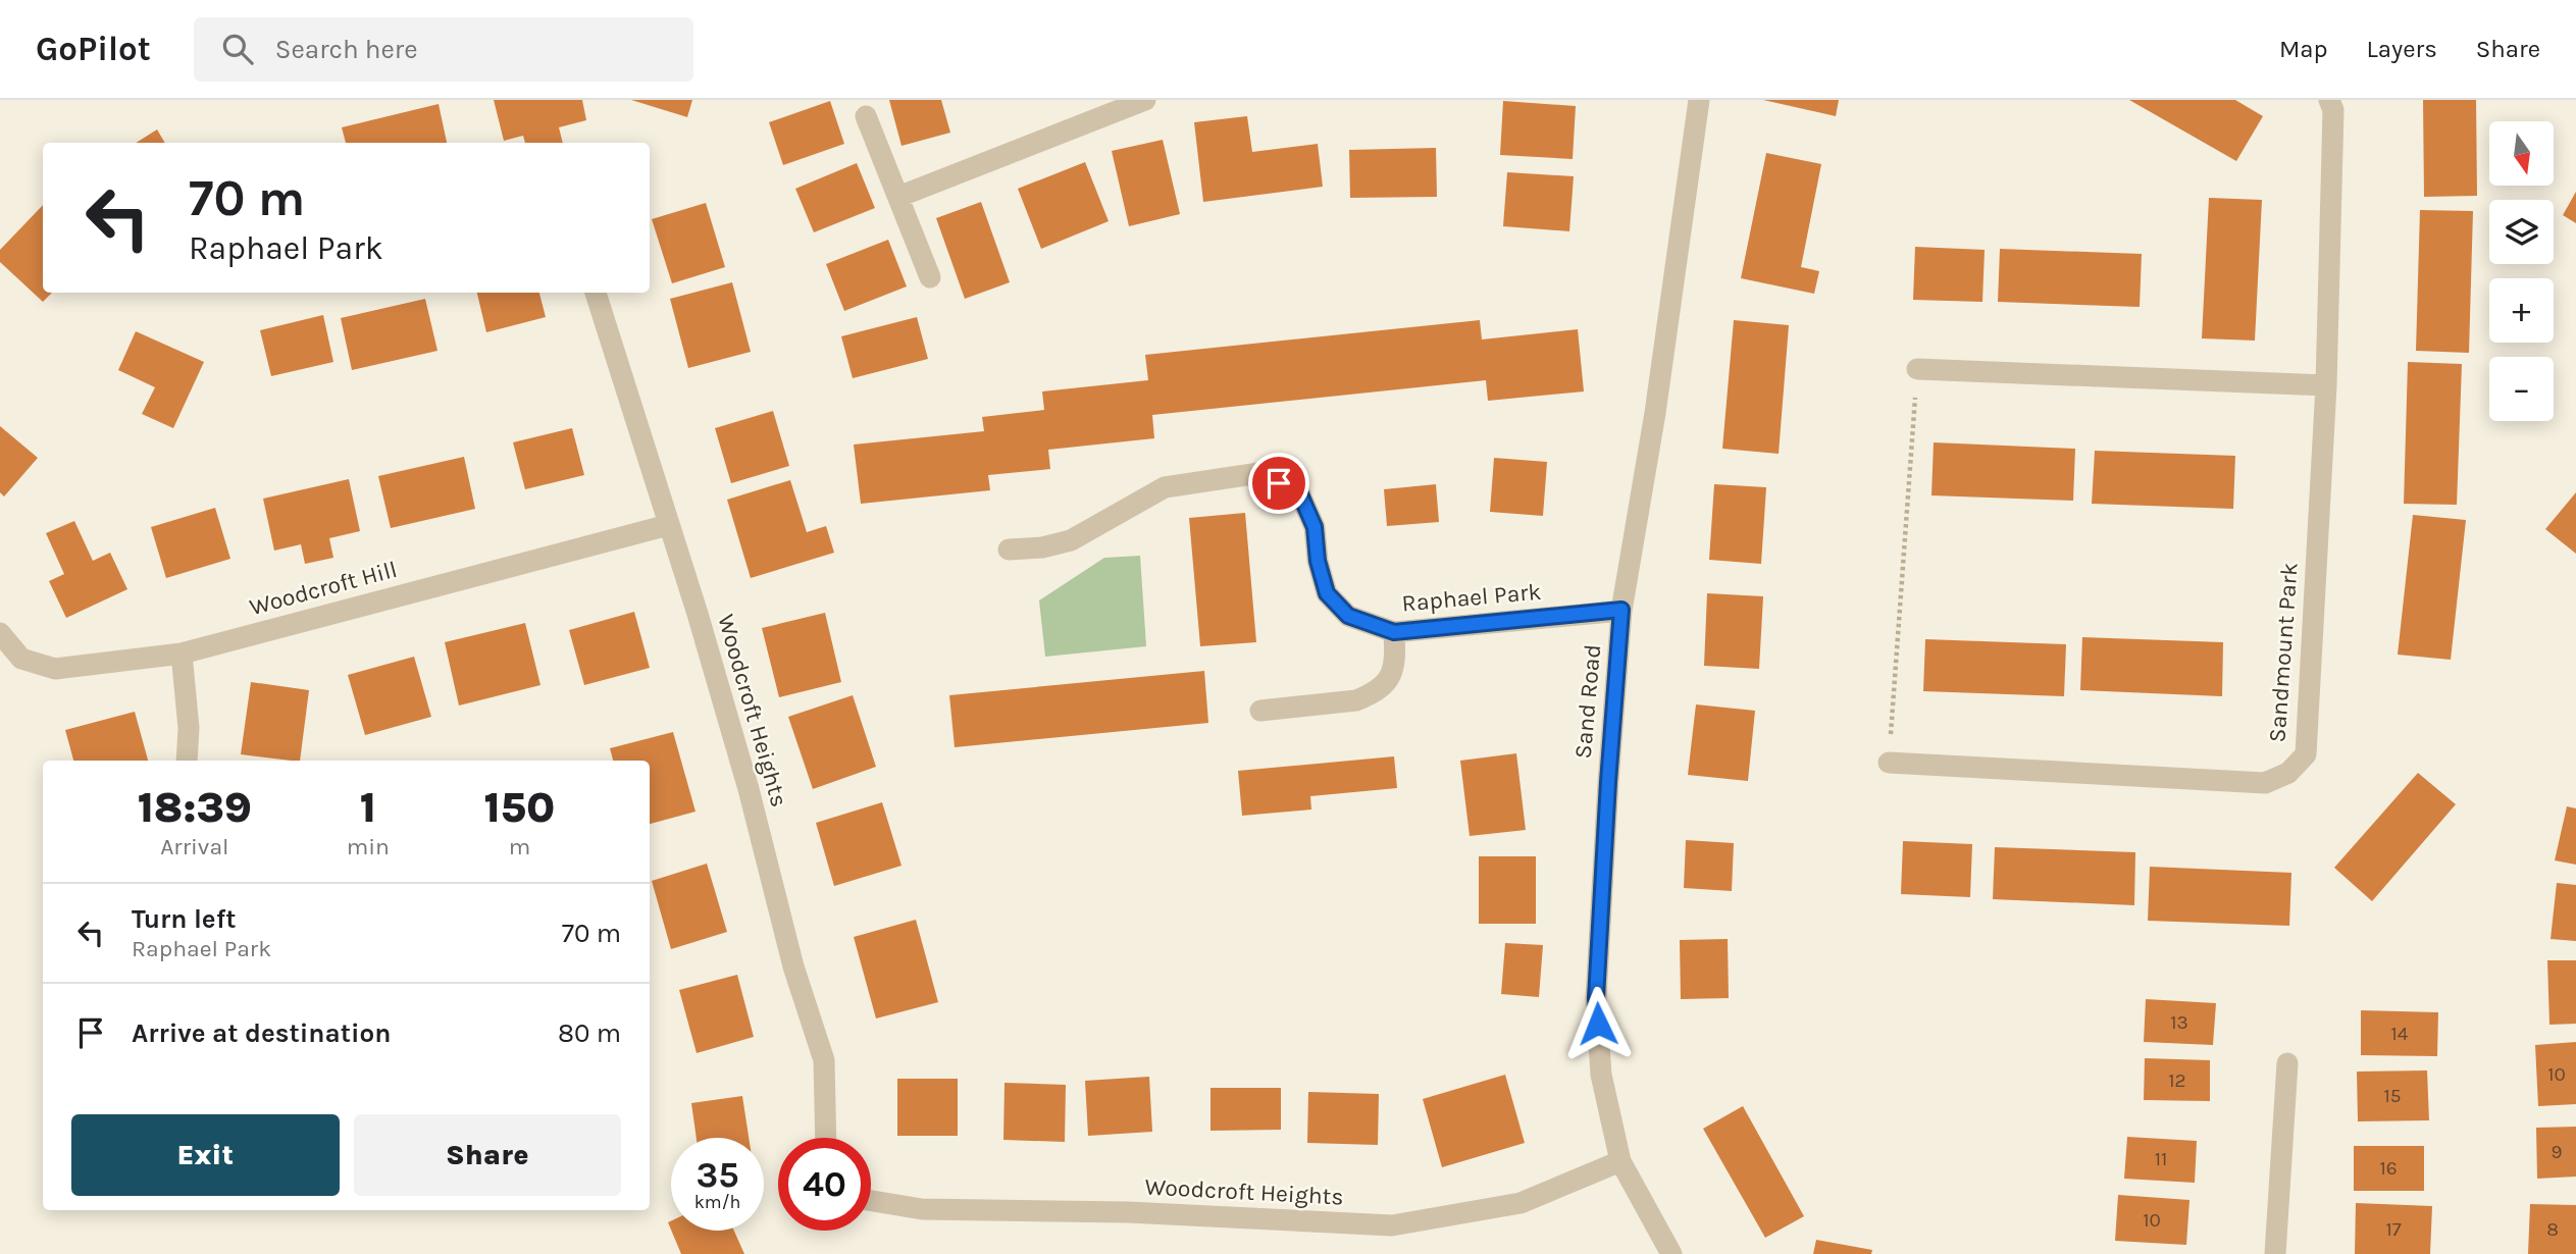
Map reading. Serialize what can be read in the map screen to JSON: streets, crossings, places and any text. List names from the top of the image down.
{
  "streets": {
    "street": [
      "Woodcroft Hill",
      "Raphael Park",
      "Sandmount Park",
      "Sand Road",
      "Woodcroft Heights"
    ]
  },
  "crossings": [
    ["Woodcroft Hill", "Woodcroft Heights"],
    ["Raphael Park", "Sand Road"],
    ["Sand Road", "Woodcroft Heights"]
  ],
  "house_numbers": [
    "13",
    "14",
    "10",
    "12",
    "15",
    "9",
    "11",
    "16",
    "10",
    "17",
    "8"
  ],
  "north": "bottom",
  "page": {
    "header": "GoPilot",
    "search": "Search here",
    "nav": ["Map", "Layers", "Share"],
    "map_buttons": ["+", "−"],
    "turn": ["70 m", "Raphael Park"],
    "eta": [
      "18:39",
      "Arrival",
      "1",
      "min",
      "150",
      "m"
    ],
    "list": [
      {
        "name": "Turn left",
        "note": "Raphael Park",
        "value": "70 m"
      },
      {
        "name": "Arrive at destination",
        "value": "80 m"
      }
    ],
    "buttons": ["Exit", "Share"],
    "speed": "35 km/h",
    "limit": "40"
  }
}
